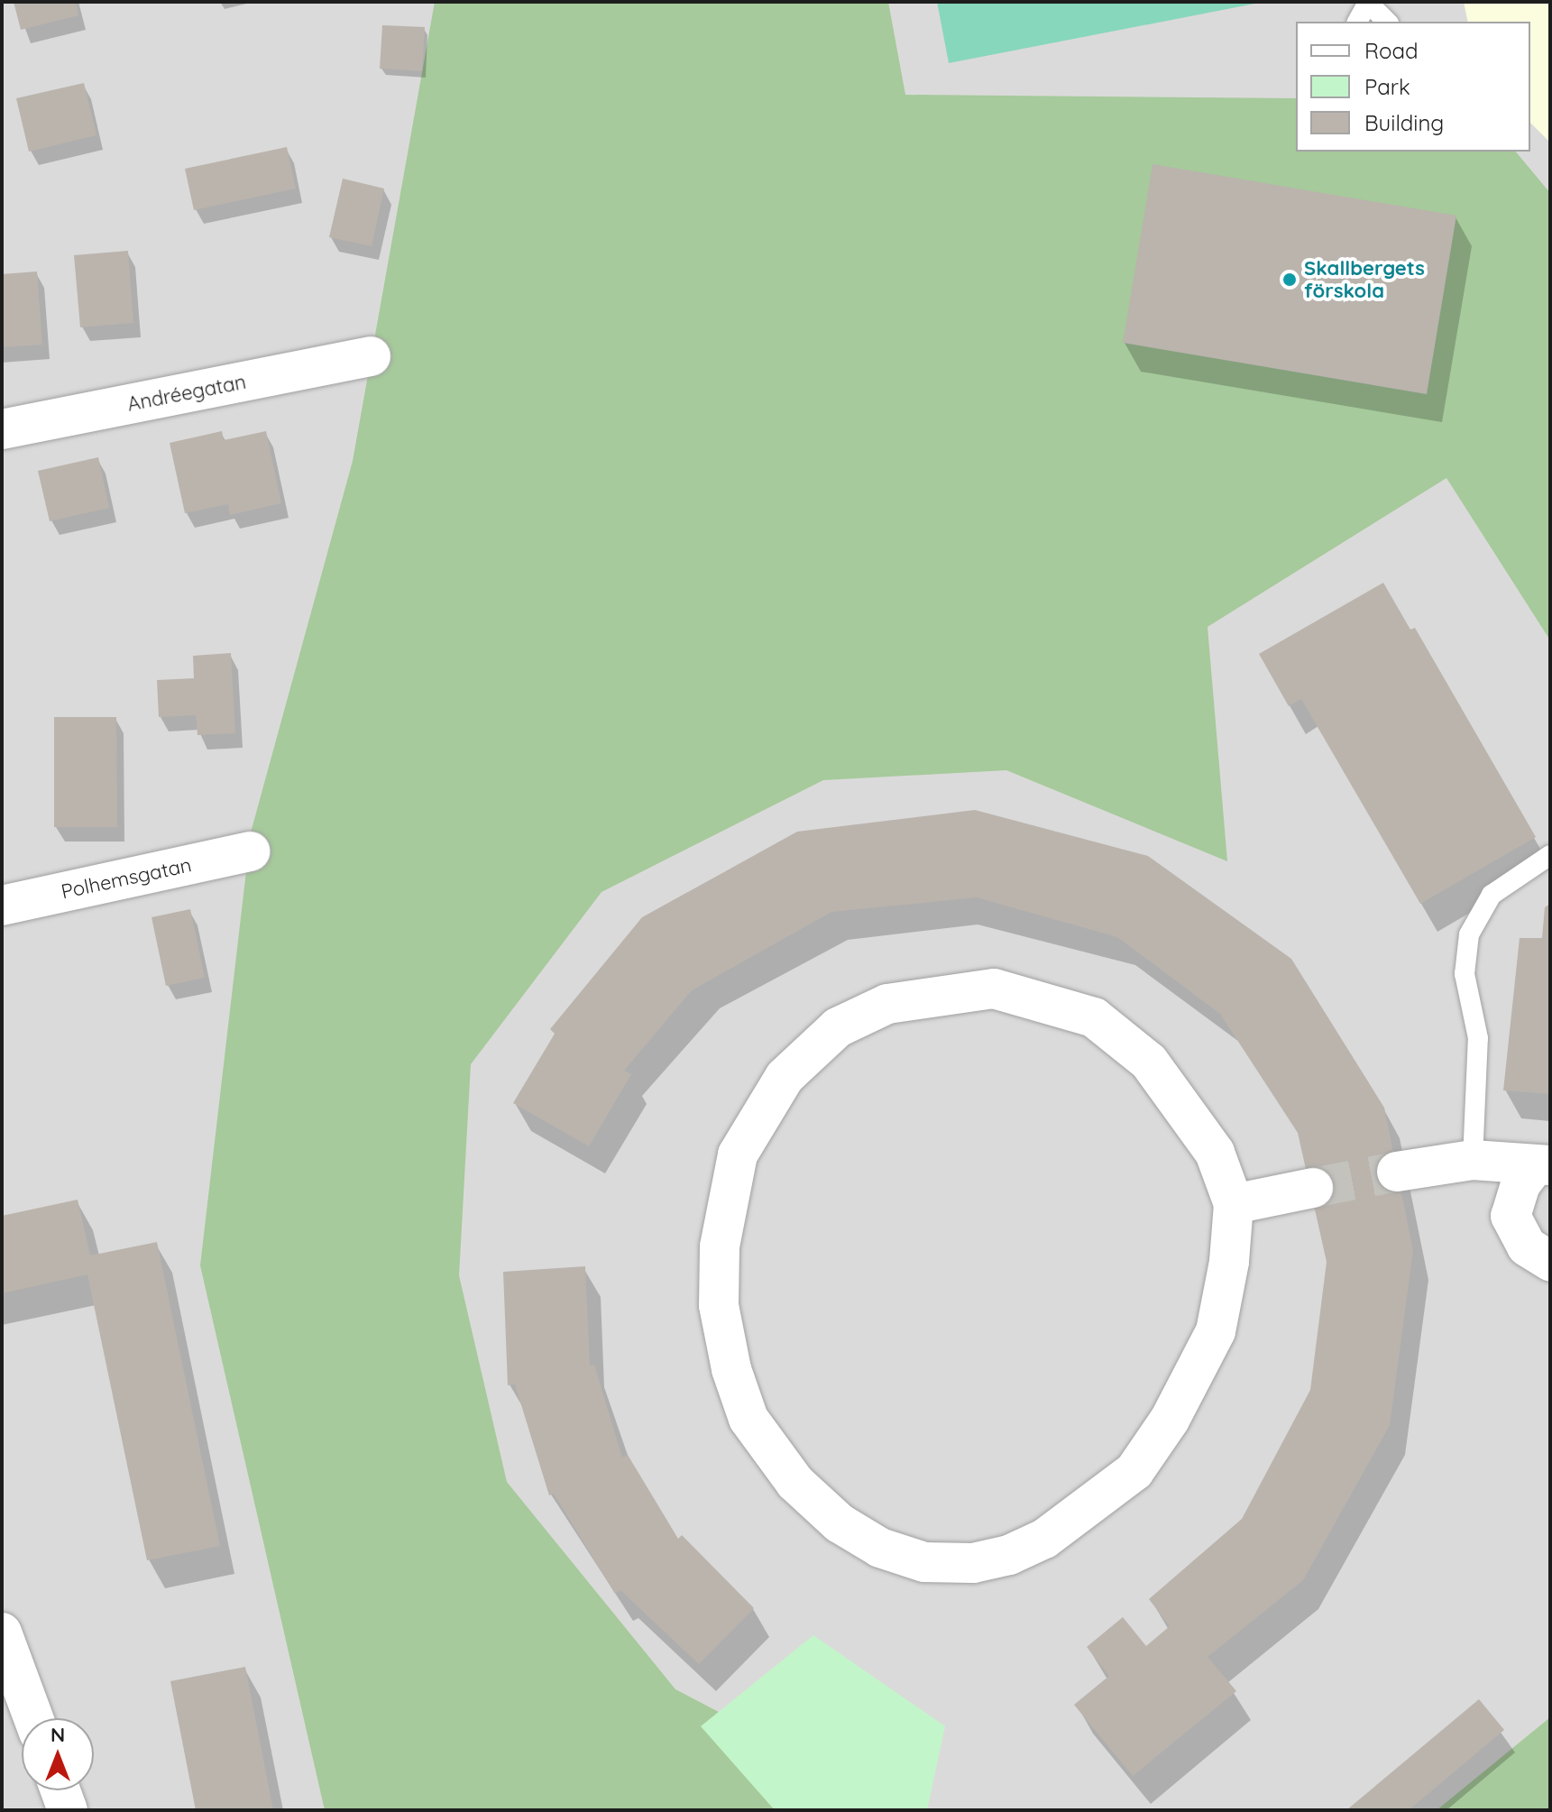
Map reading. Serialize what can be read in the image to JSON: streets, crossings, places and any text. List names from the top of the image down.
{
  "streets": {
    "street": ["Andréegatan", "Polhemsgatan"]
  },
  "places": ["Skallbergets förskola"],
  "legend": ["Road", "Park", "Building"],
  "north": "top"
}
